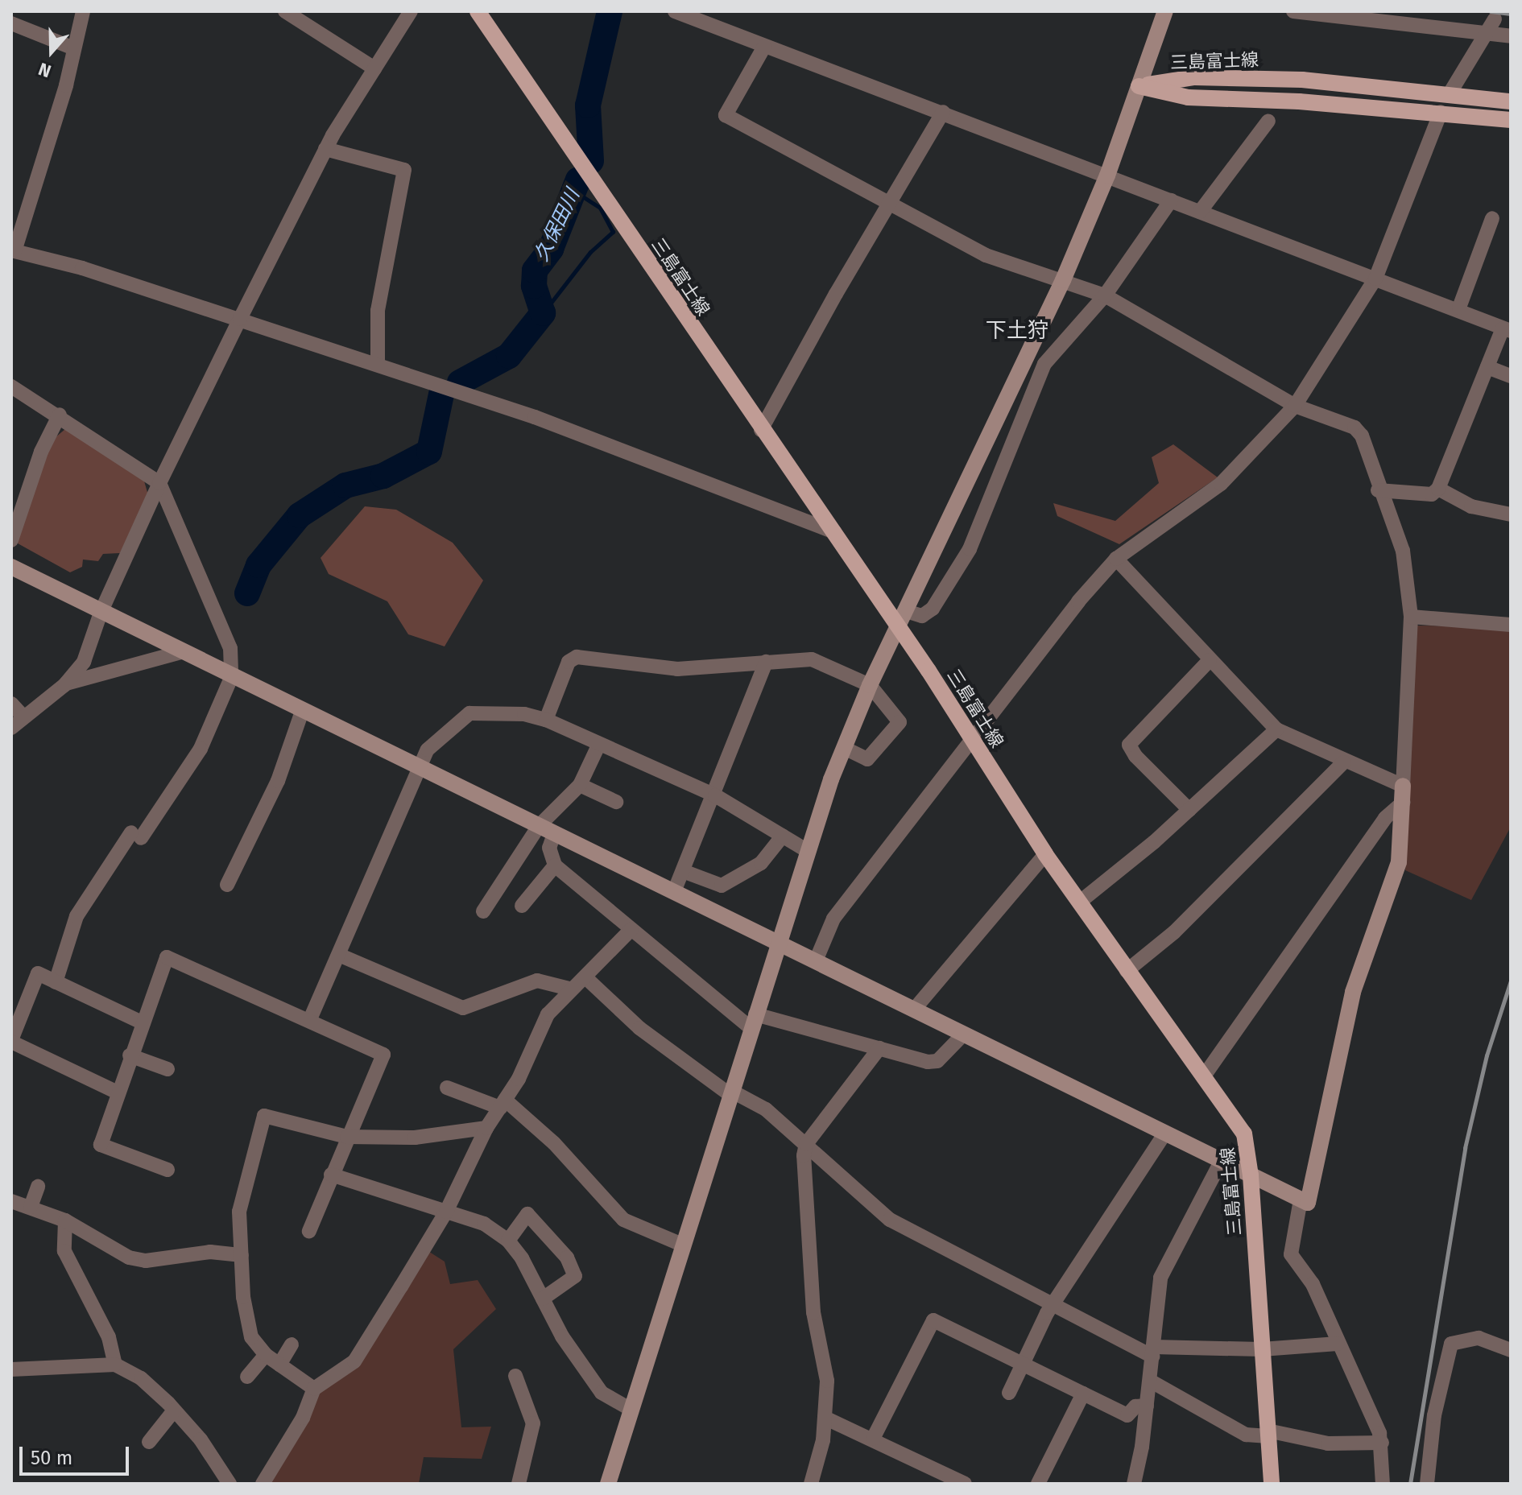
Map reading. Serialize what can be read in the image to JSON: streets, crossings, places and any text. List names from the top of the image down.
{
  "streets": {
    "main road": ["三島富士線"]
  },
  "districts": ["下土狩"],
  "water": ["久保田川"],
  "scale_bar": "50 m",
  "north": "bottom"
}
